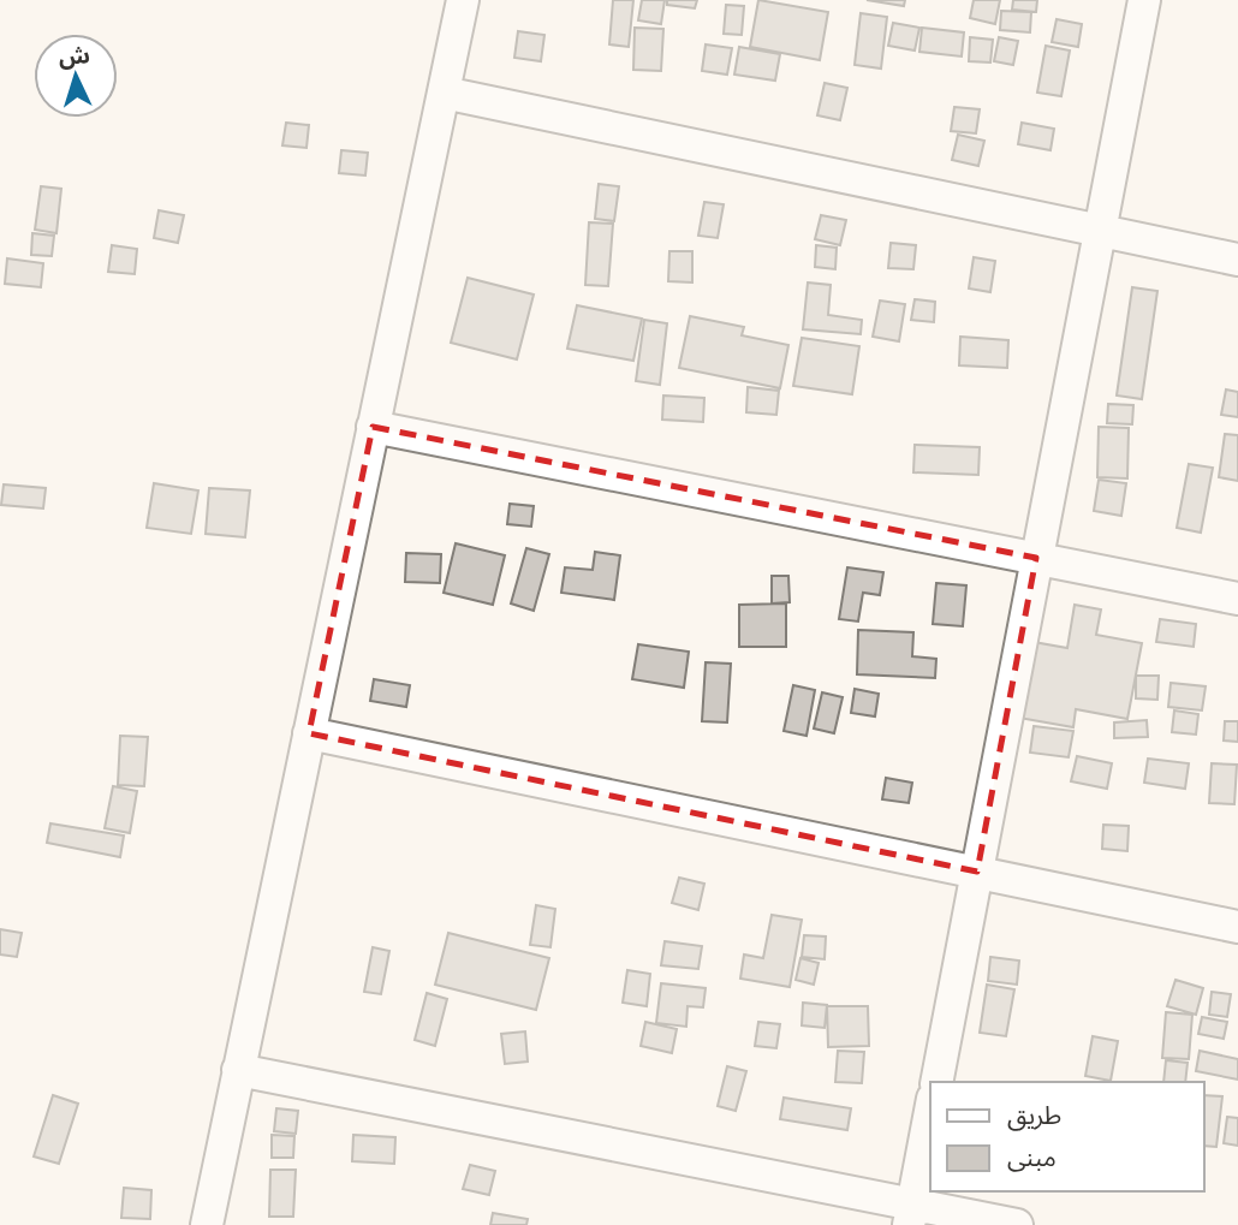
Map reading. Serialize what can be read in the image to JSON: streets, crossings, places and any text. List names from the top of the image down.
{
  "legend": ["طريق", "مبنى"],
  "north": "top"
}
